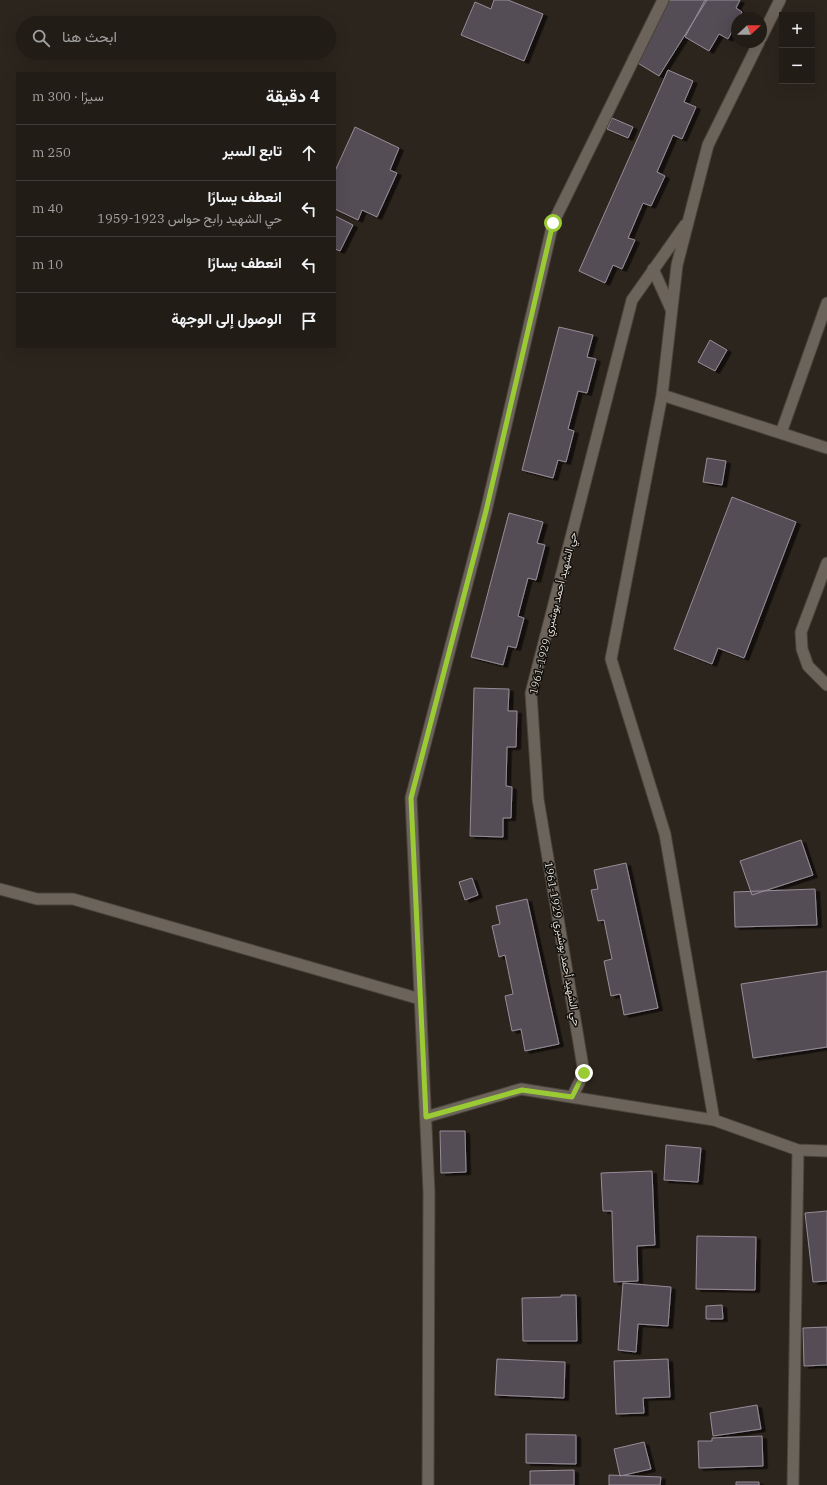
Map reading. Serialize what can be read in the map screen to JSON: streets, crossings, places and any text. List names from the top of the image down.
{
  "streets": {
    "street": ["حي الشهيد أحمد بوشبري 1929-1961"]
  },
  "north": "right",
  "page": {
    "map_buttons": ["+", "−"],
    "search": "ابحث هنا",
    "heading": ["4 دقيقة", "سيرًا · 300 m"],
    "list": [
      ["تابع السير", "250 m"],
      ["انعطف يسارًا", "حي الشهيد رابح حواس 1923-1959", "40 m"],
      ["انعطف يسارًا", "10 m"],
      "الوصول إلى الوجهة"
    ]
  }
}
